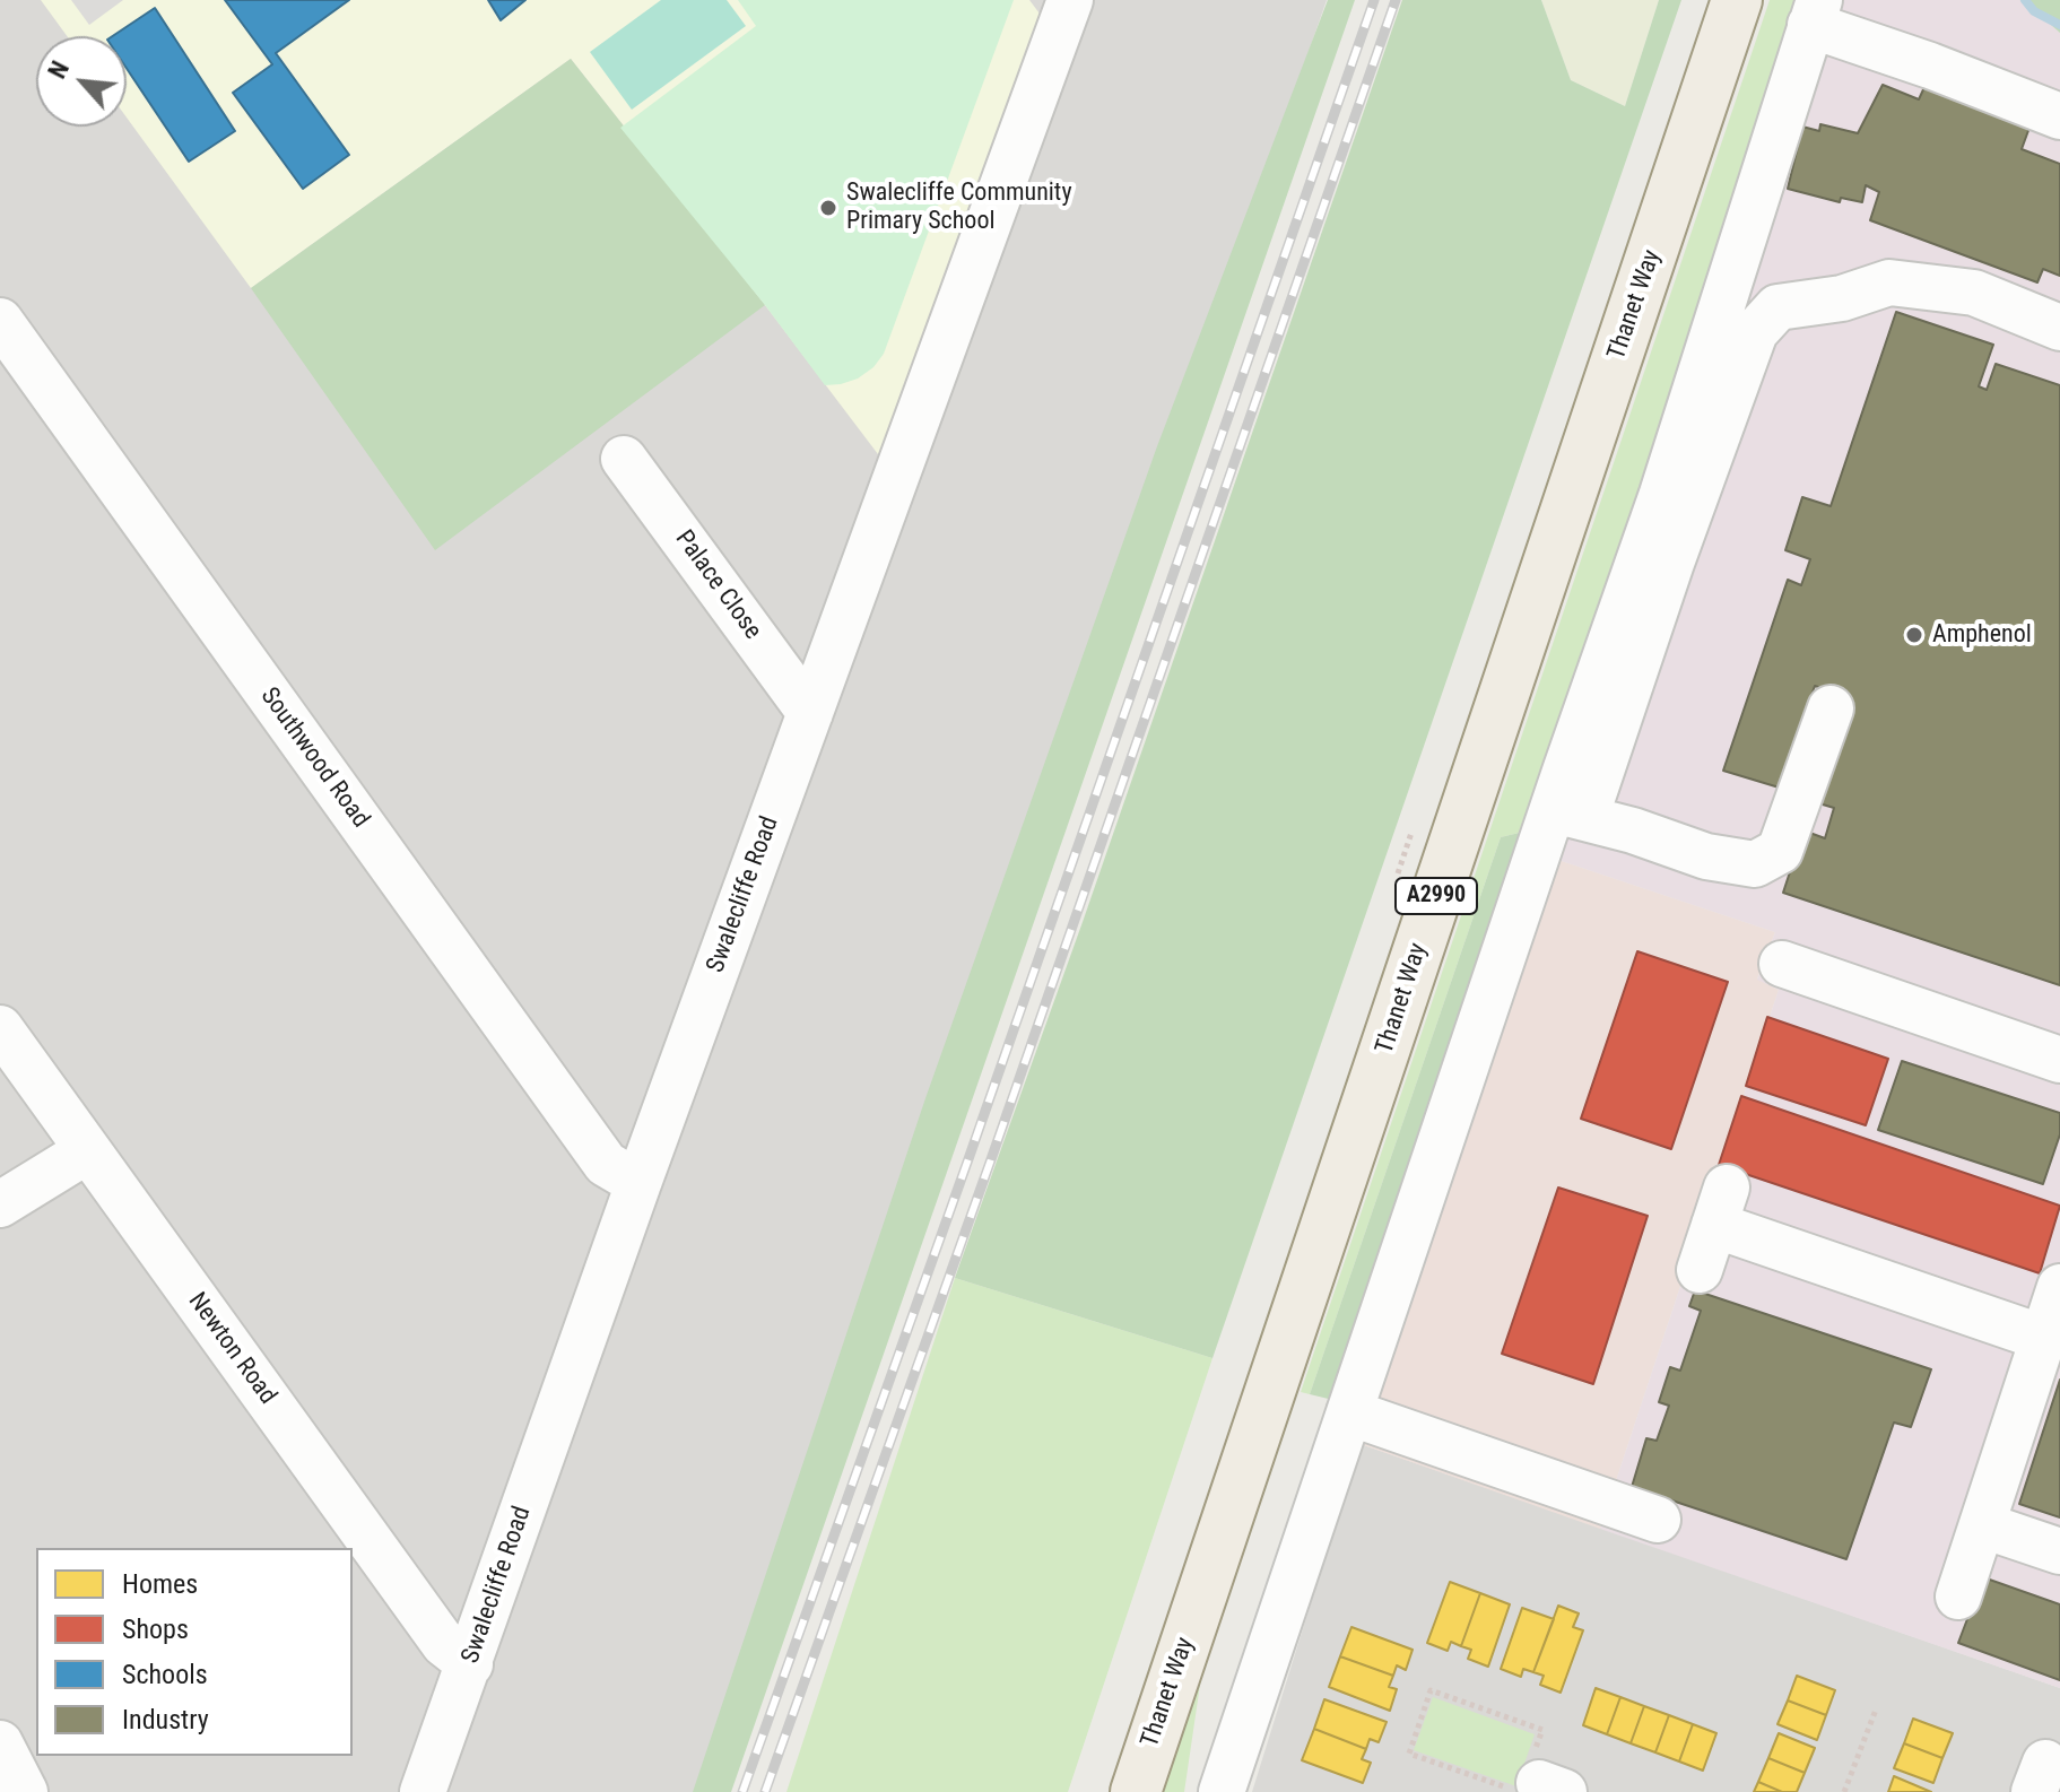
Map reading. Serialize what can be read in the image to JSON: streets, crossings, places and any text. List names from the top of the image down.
{
  "streets": {
    "main road": ["Thanet Way", "A2990"],
    "street": [
      "Palace Close",
      "Southwood Road",
      "Swalecliffe Road",
      "Newton Road"
    ]
  },
  "crossings": [
    ["Palace Close", "Swalecliffe Road"],
    ["Southwood Road", "Swalecliffe Road"],
    ["Swalecliffe Road", "Newton Road"]
  ],
  "places": ["Swalecliffe Community Primary School", "Amphenol"],
  "legend": [
    "Homes",
    "Shops",
    "Schools",
    "Industry"
  ],
  "north": "top left"
}
